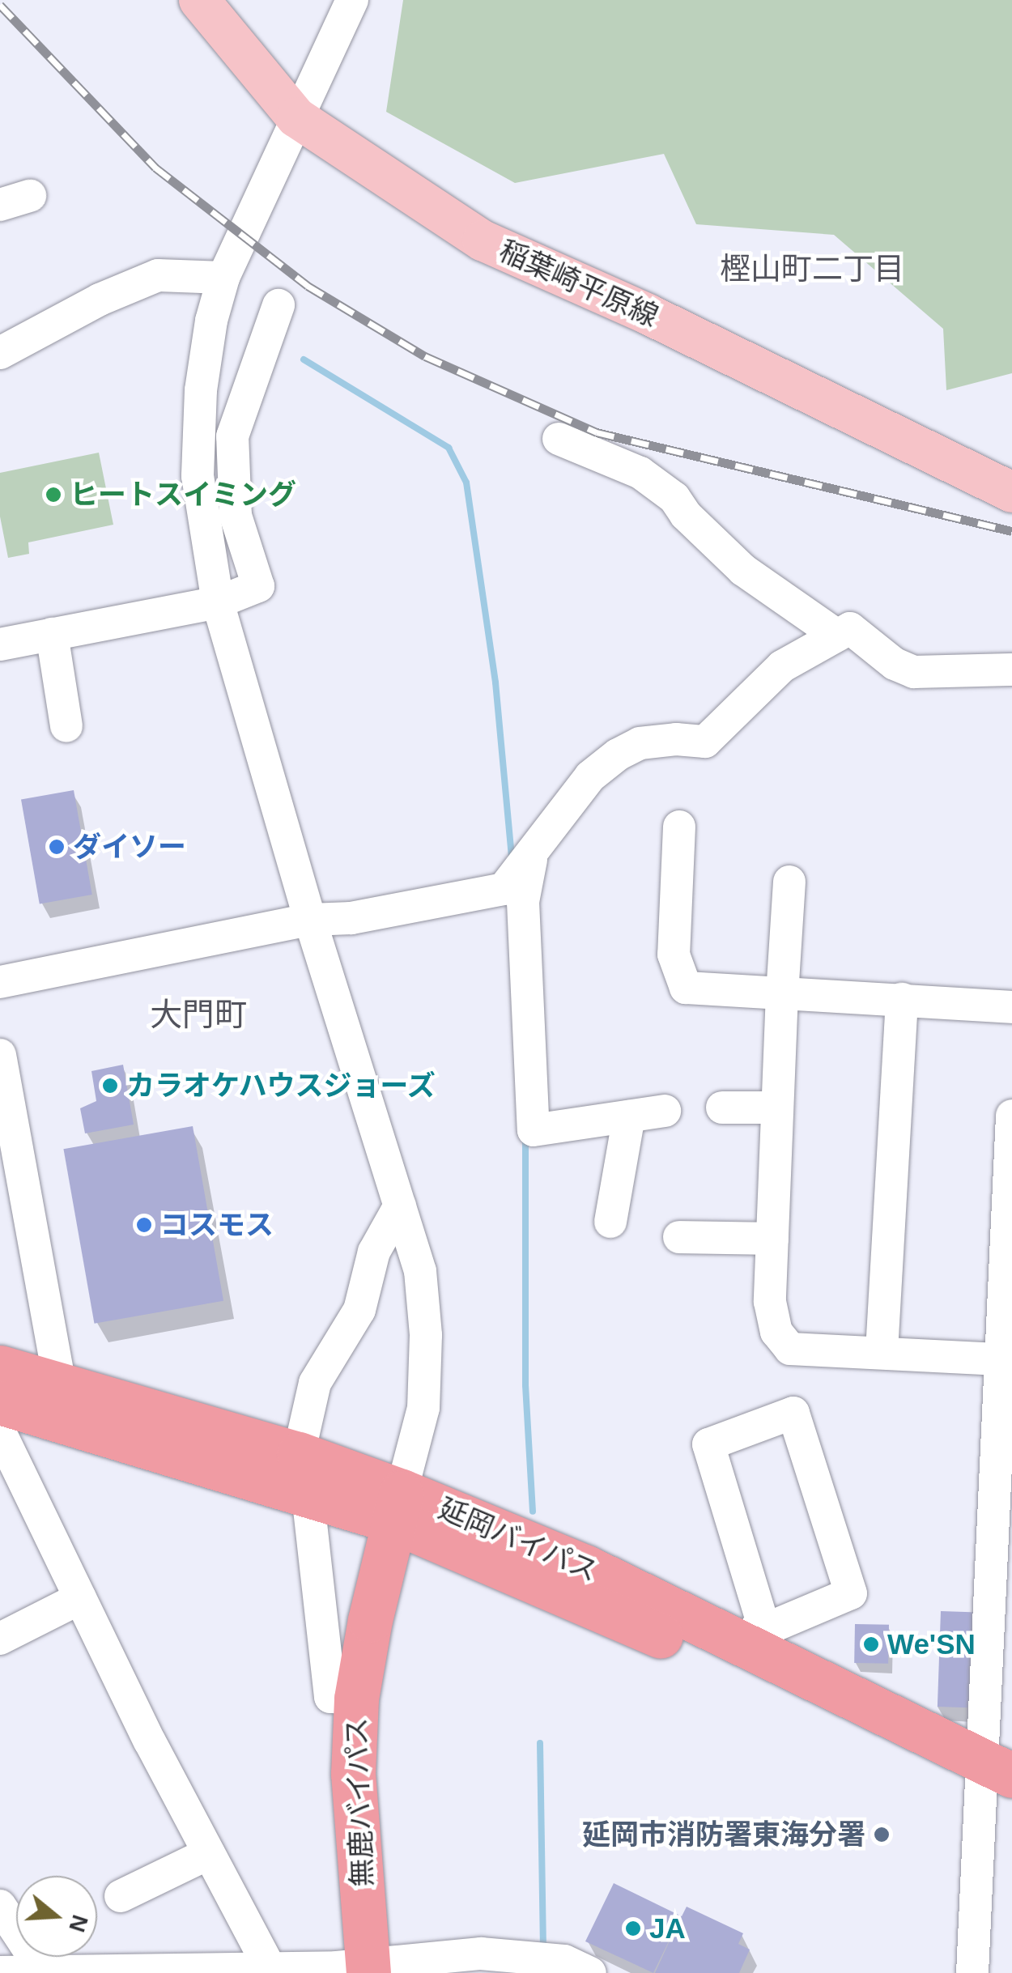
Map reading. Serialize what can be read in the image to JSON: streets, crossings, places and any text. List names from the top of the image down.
{
  "streets": {
    "highway": ["延岡バイパス", "無鹿バイパス"],
    "main road": ["稲葉崎平原線"]
  },
  "crossings": [
    ["延岡バイパス", "無鹿バイパス"]
  ],
  "districts": ["樫山町二丁目", "大門町"],
  "places": [
    "ヒートスイミング",
    "ダイソー",
    "カラオケハウスジョーズ",
    "コスモス",
    "We'SN",
    "延岡市消防署東海分署",
    "JA"
  ],
  "north": "right"
}
